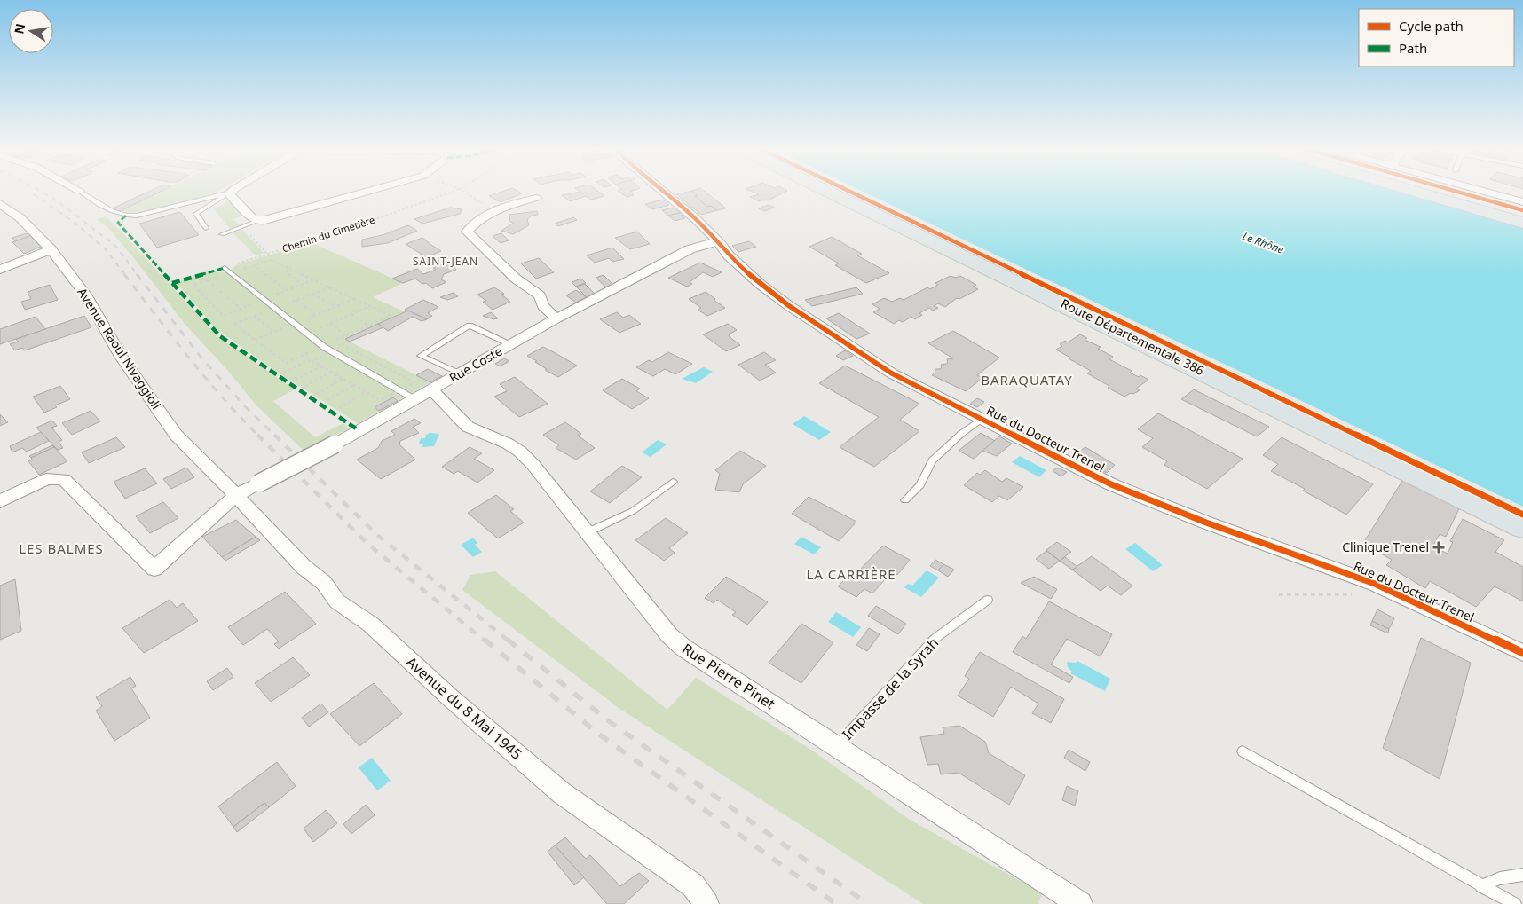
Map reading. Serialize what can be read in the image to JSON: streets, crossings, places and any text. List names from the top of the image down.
{
  "streets": {
    "main road": ["Route Départementale 386"],
    "street": [
      "Avenue Raoul Nivaggioli",
      "Rue Coste",
      "Rue du Docteur Trenel",
      "Rue Pierre Pinet",
      "Avenue du 8 Mai 1945"
    ],
    "lane": ["Impasse de la Syrah"],
    "path": ["Chemin du Cimetière"]
  },
  "crossings": [
    ["Avenue Raoul Nivaggioli", "Rue Coste"],
    ["Avenue Raoul Nivaggioli", "Avenue du 8 Mai 1945"],
    ["Rue Coste", "Rue du Docteur Trenel"],
    ["Rue Coste", "Rue Pierre Pinet"],
    ["Rue Coste", "Avenue du 8 Mai 1945"],
    ["Rue Pierre Pinet", "Impasse de la Syrah"]
  ],
  "districts": [
    "SAINT-JEAN",
    "BARAQUATAY",
    "LES BALMES",
    "LA CARRIÈRE"
  ],
  "water": ["Le Rhône"],
  "places": {
    "health": ["Clinique Trenel"]
  },
  "legend": ["Cycle path", "Path"],
  "north": "left"
}
